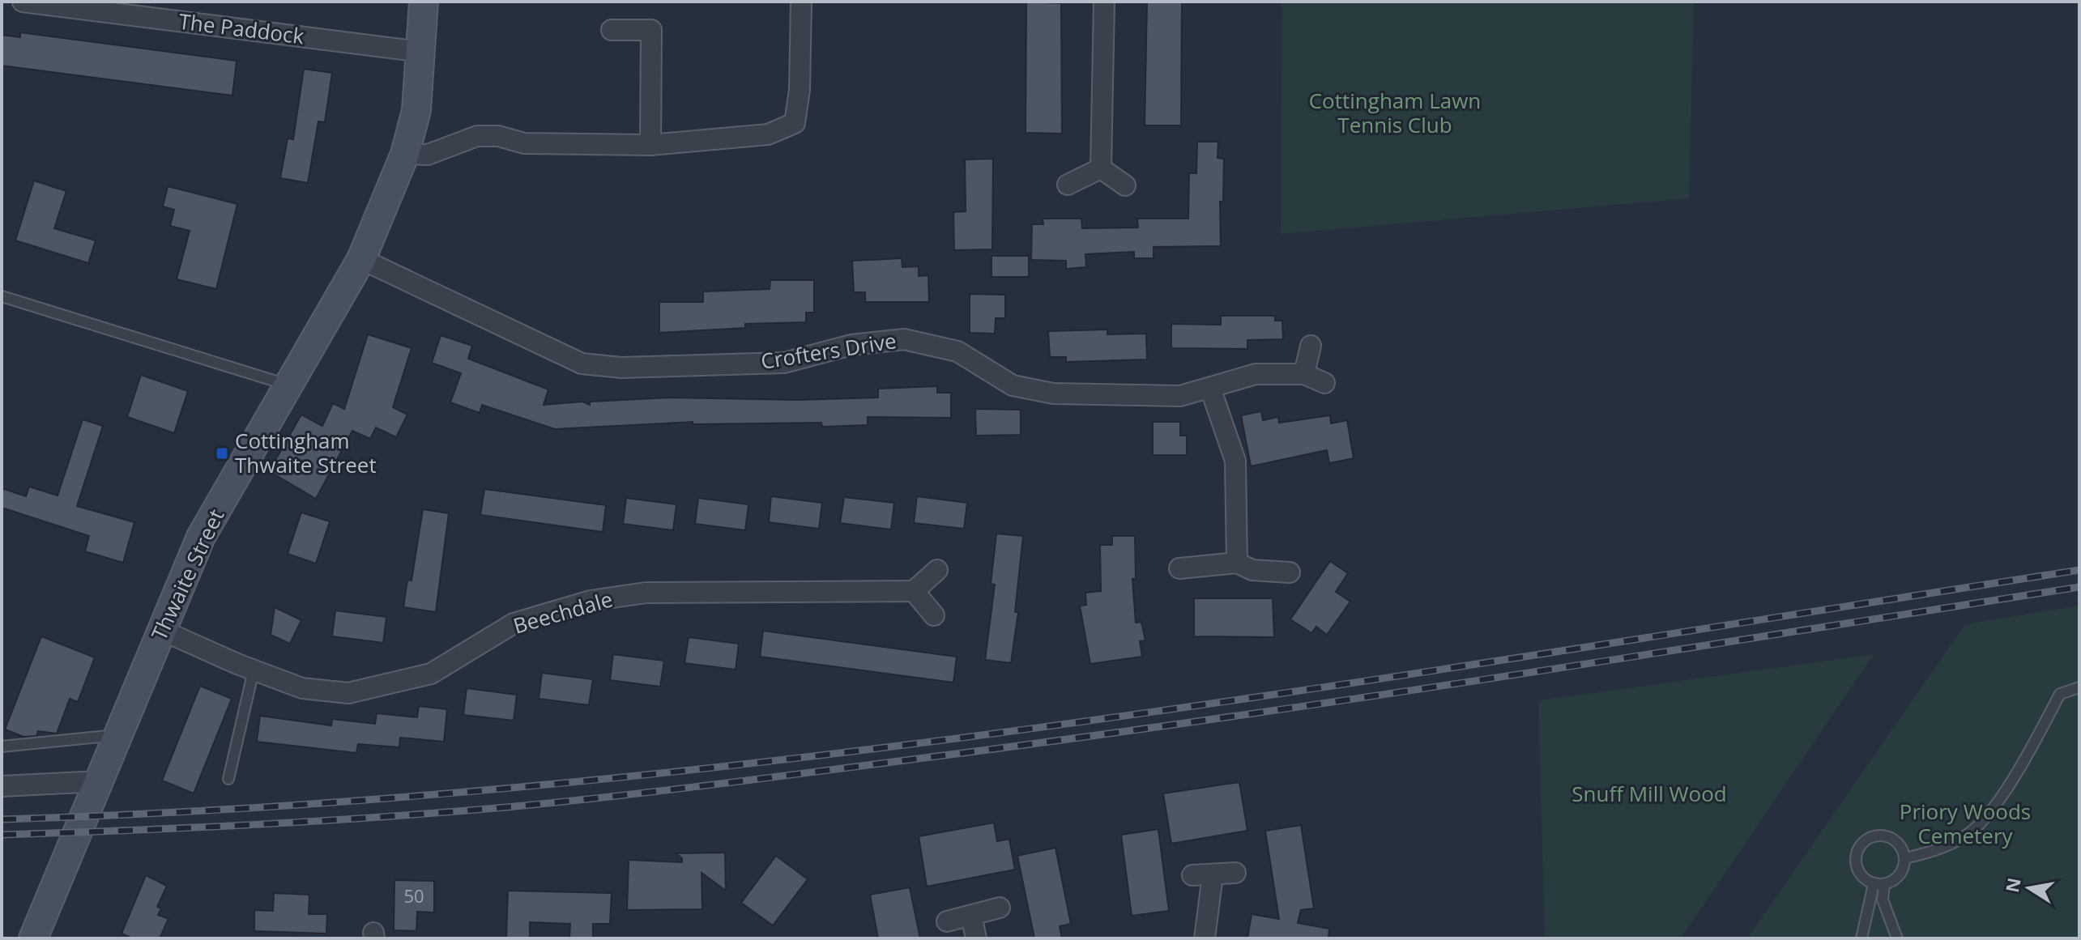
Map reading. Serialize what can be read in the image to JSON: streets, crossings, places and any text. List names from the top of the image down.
{
  "streets": {
    "main road": ["Thwaite Street"],
    "street": ["The Paddock", "Crofters Drive", "Beechdale"]
  },
  "crossings": [
    ["The Paddock", "Thwaite Street"],
    ["Crofters Drive", "Thwaite Street"],
    ["Thwaite Street", "Beechdale"]
  ],
  "parks": ["Cottingham Lawn Tennis Club", "Snuff Mill Wood", "Priory Woods Cemetery"],
  "places": {
    "transit": ["Cottingham Thwaite Street"]
  },
  "house_numbers": ["50"],
  "north": "left"
}
